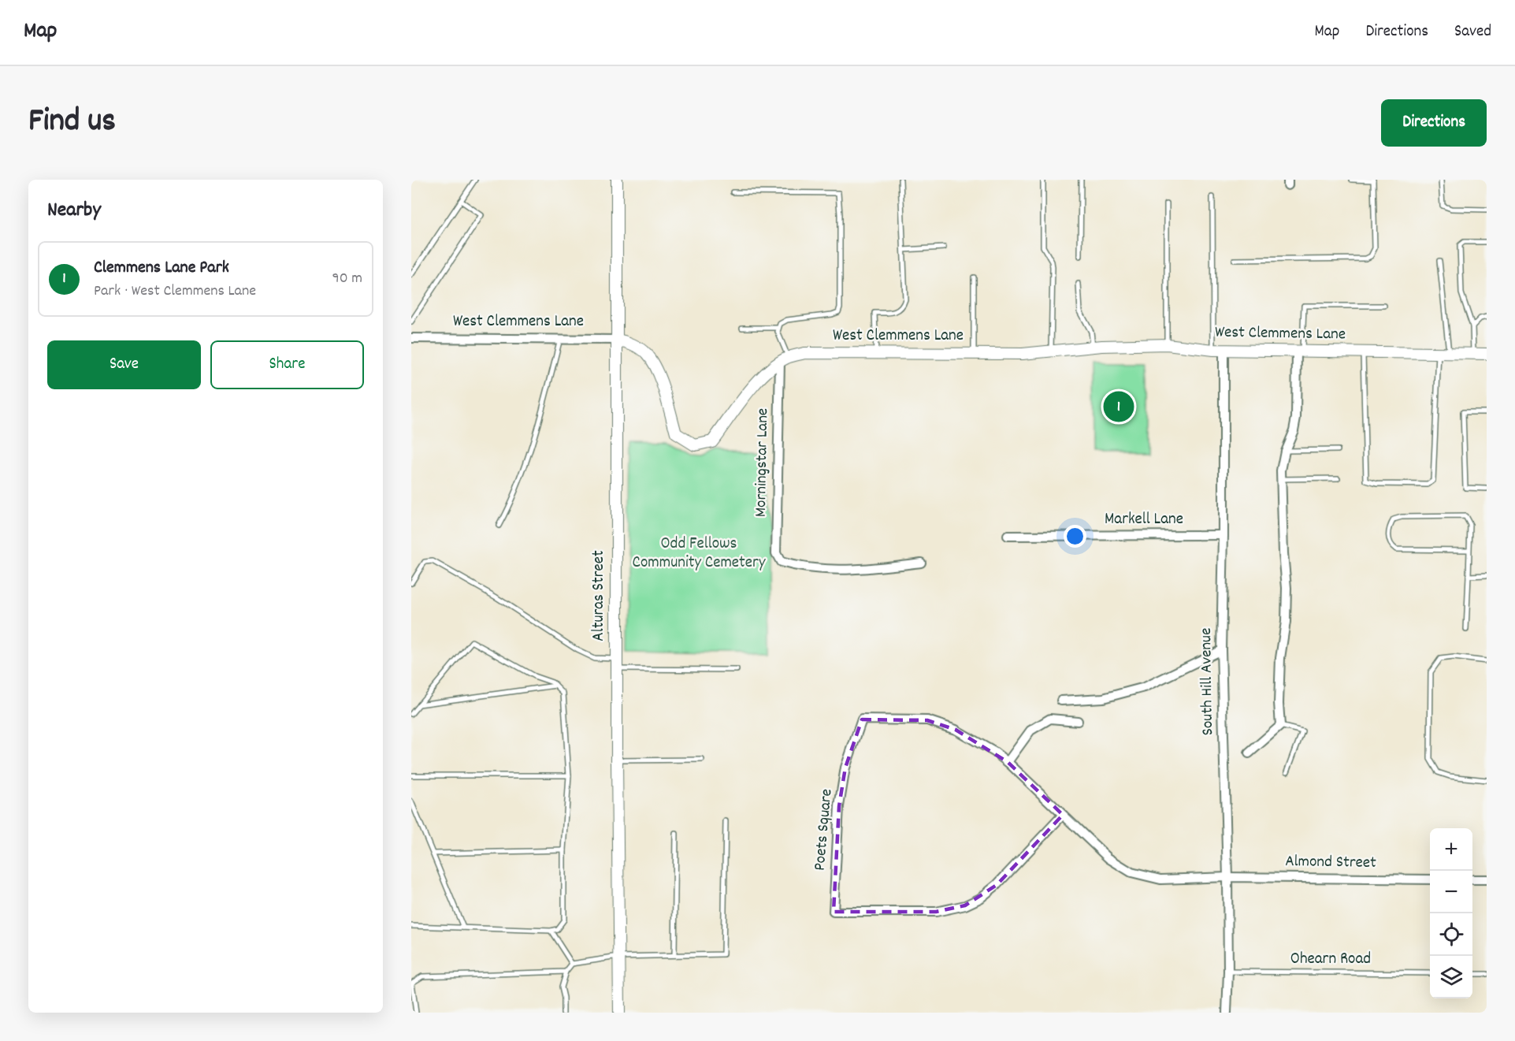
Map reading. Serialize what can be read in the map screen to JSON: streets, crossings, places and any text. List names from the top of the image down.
{
  "streets": {
    "street": [
      "West Clemmens Lane",
      "Morningstar Lane",
      "Markell Lane",
      "Alturas Street",
      "South Hill Avenue",
      "Poets Square",
      "Almond Street"
    ],
    "lane": ["Ohearn Road"]
  },
  "crossings": [
    ["West Clemmens Lane", "Morningstar Lane"],
    ["West Clemmens Lane", "Alturas Street"],
    ["West Clemmens Lane", "South Hill Avenue"],
    ["Markell Lane", "South Hill Avenue"],
    ["South Hill Avenue", "Poets Square"],
    ["South Hill Avenue", "Almond Street"],
    ["South Hill Avenue", "Ohearn Road"],
    ["Poets Square", "Almond Street"]
  ],
  "parks": ["Odd Fellows Community Cemetery"],
  "page": {
    "header": "Map",
    "nav": ["Map", "Directions", "Saved"],
    "title": "Find us",
    "buttons": [
      "Directions",
      ["Save", "Share"]
    ],
    "heading": "Nearby",
    "list": [
      {
        "mark": "1",
        "name": "Clemmens Lane Park",
        "note": "Park · West Clemmens Lane",
        "value": "90 m"
      }
    ],
    "pins": "1",
    "map_buttons": ["+", "−"]
  }
}
